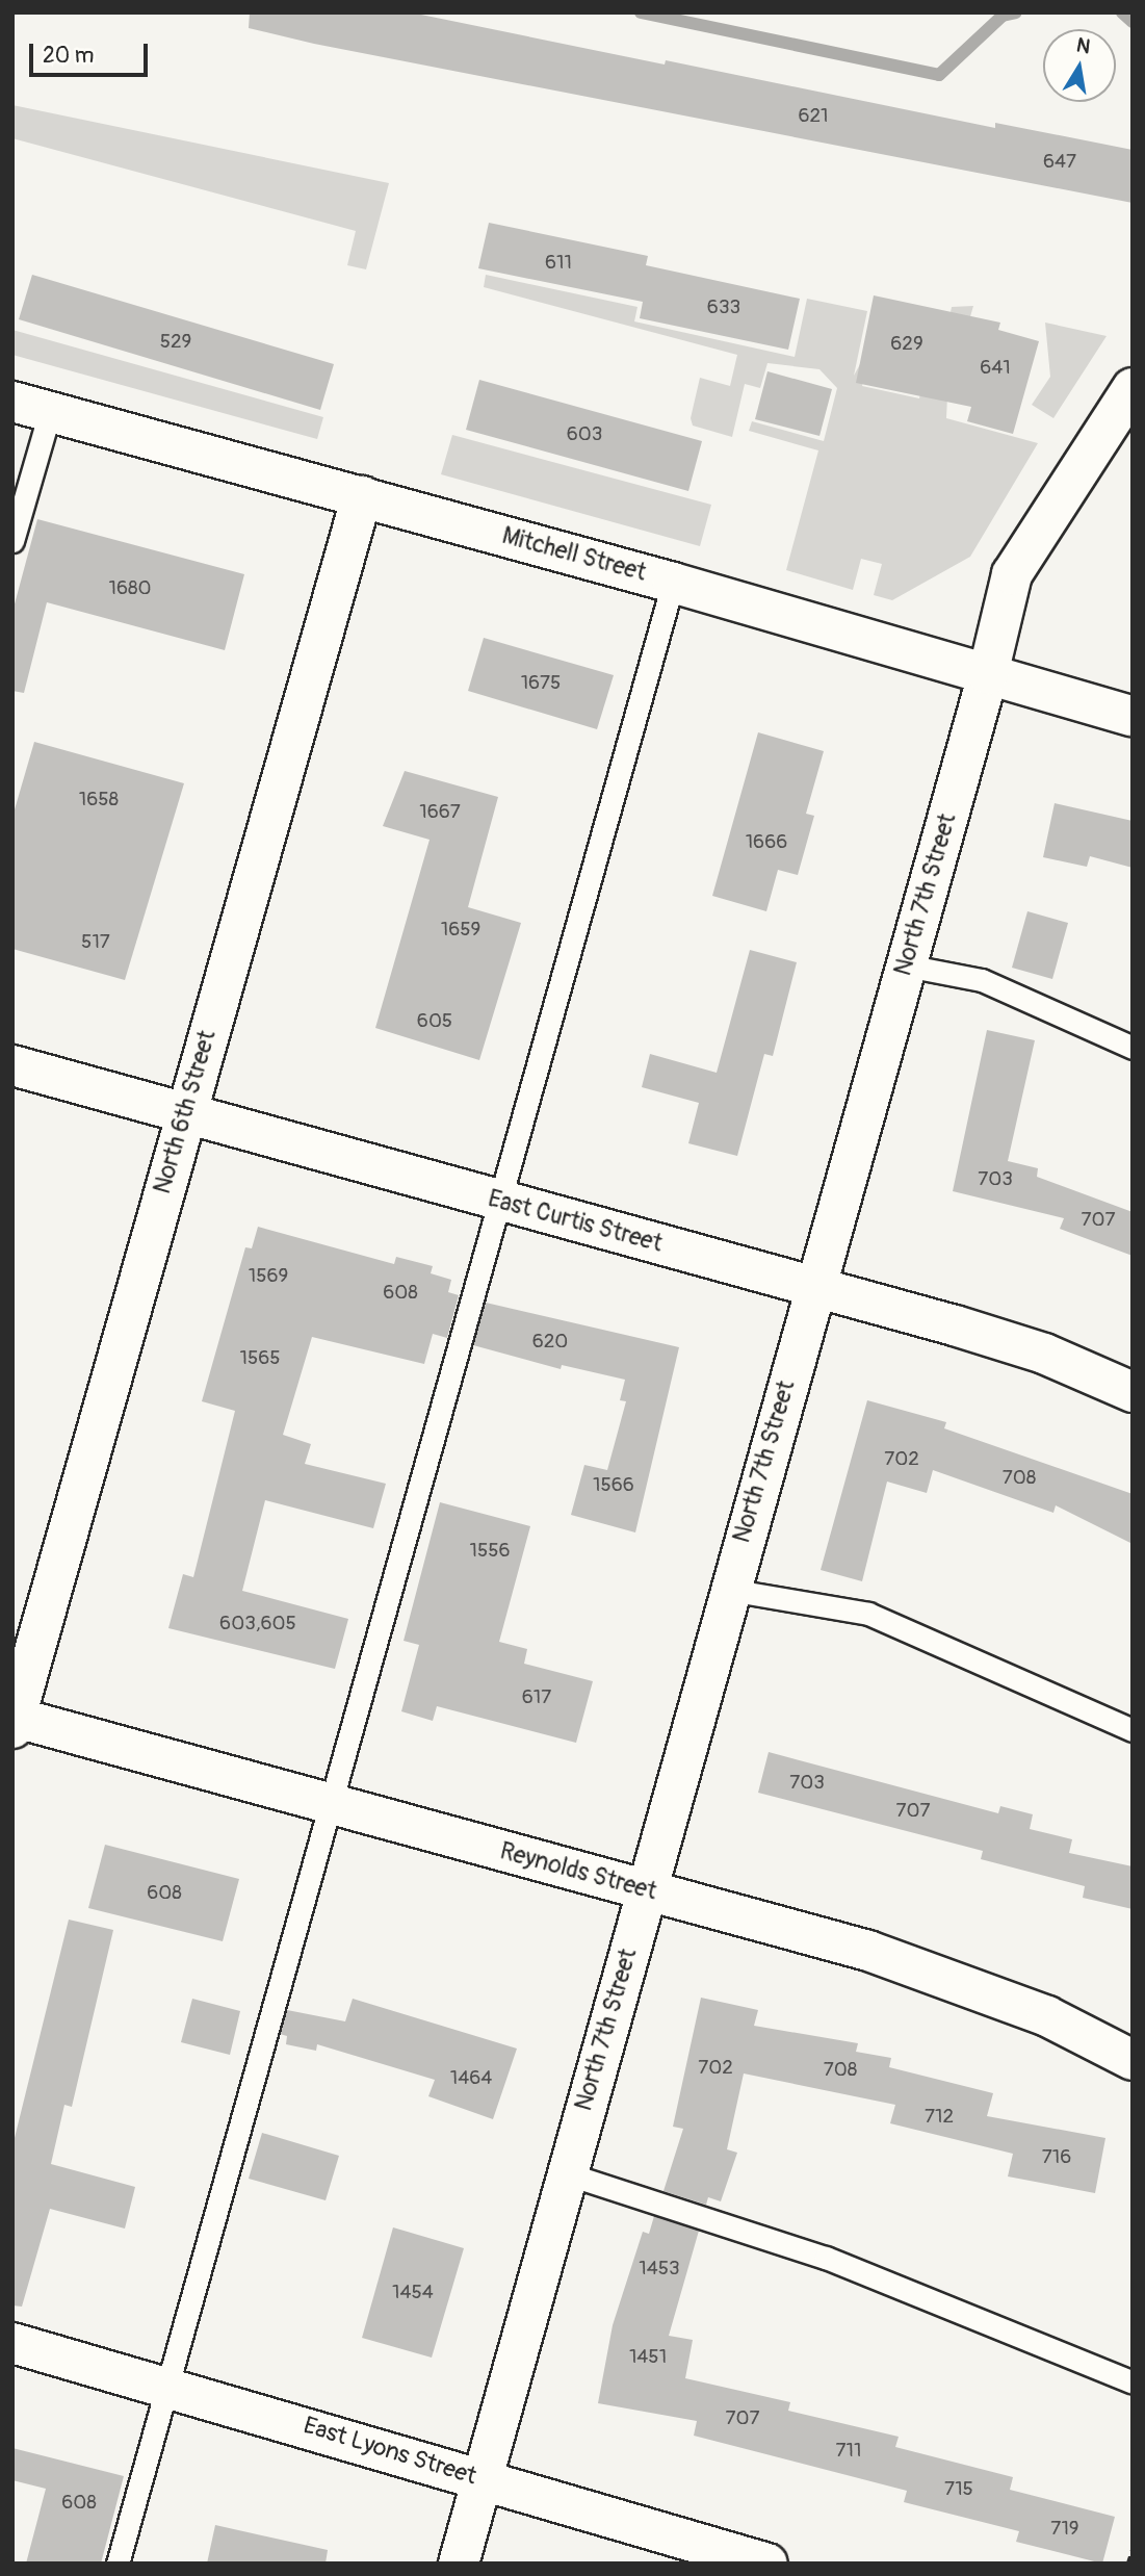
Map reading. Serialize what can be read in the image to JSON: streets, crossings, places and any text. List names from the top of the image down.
{
  "streets": {
    "street": [
      "Mitchell Street",
      "North 7th Street",
      "North 6th Street",
      "East Curtis Street",
      "Reynolds Street",
      "East Lyons Street"
    ]
  },
  "crossings": [
    ["Mitchell Street", "North 7th Street"],
    ["Mitchell Street", "North 6th Street"],
    ["North 7th Street", "East Curtis Street"],
    ["North 7th Street", "Reynolds Street"],
    ["North 7th Street", "East Lyons Street"],
    ["North 6th Street", "East Curtis Street"],
    ["North 6th Street", "Reynolds Street"]
  ],
  "house_numbers": [
    "621",
    "647",
    "611",
    "633",
    "529",
    "629",
    "641",
    "603",
    "1680",
    "1675",
    "1658",
    "1667",
    "1666",
    "1659",
    "517",
    "605",
    "703",
    "707",
    "1569",
    "608",
    "620",
    "1565",
    "702",
    "708",
    "1566",
    "1556",
    "603,605",
    "617",
    "703",
    "707",
    "608",
    "702",
    "708",
    "1464",
    "712",
    "716",
    "1453",
    "1454",
    "1451",
    "707",
    "711",
    "715",
    "608",
    "719"
  ],
  "scale_bar": "20 m",
  "north": "top"
}
